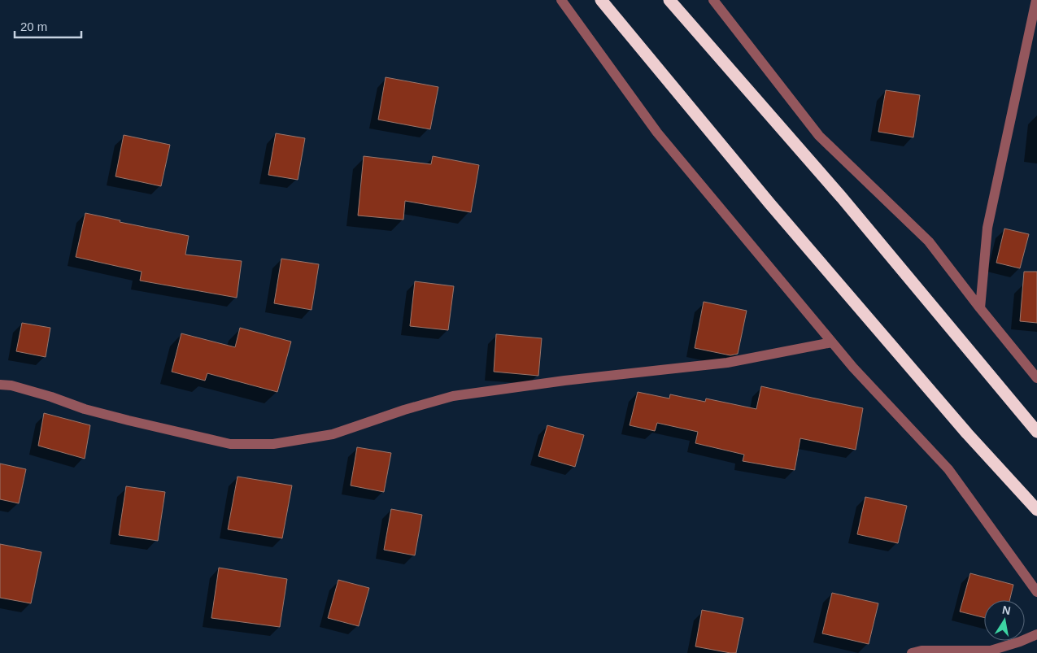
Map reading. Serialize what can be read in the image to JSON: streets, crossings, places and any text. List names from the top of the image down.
{
  "scale_bar": "20 m",
  "north": "top"
}
